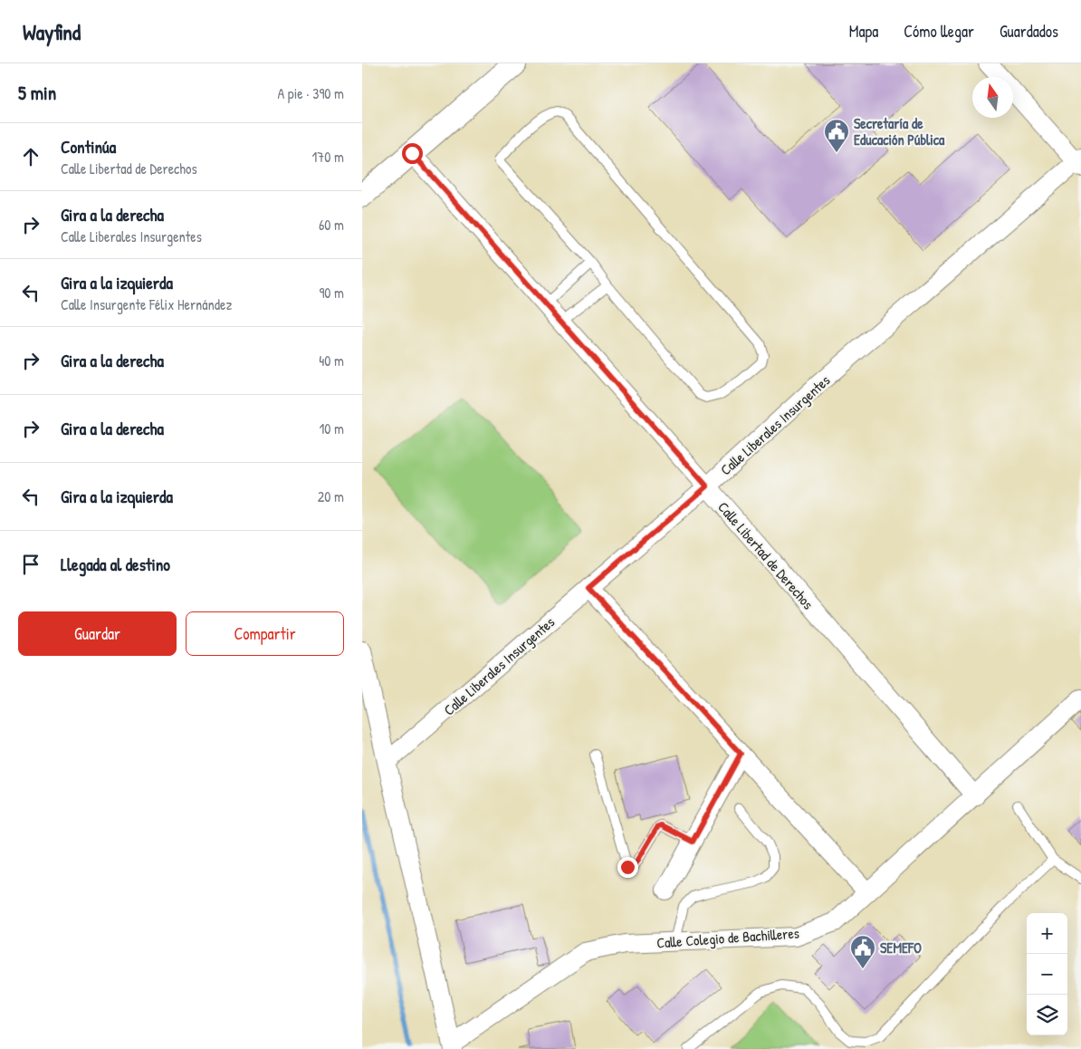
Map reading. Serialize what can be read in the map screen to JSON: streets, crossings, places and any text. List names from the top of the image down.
{
  "streets": {
    "street": ["Calle Liberales Insurgentes", "Calle Libertad de Derechos", "Calle Colegio de Bachilleres"]
  },
  "crossings": [
    ["Calle Liberales Insurgentes", "Calle Libertad de Derechos"],
    ["Calle Libertad de Derechos", "Calle Colegio de Bachilleres"]
  ],
  "places": {
    "public building": ["Secretaría de Educación Pública", "SEMEFO"]
  },
  "north": "top",
  "page": {
    "header": "Wayfind",
    "nav": ["Mapa", "Cómo llegar", "Guardados"],
    "heading": ["5 min", "A pie · 390 m"],
    "list": [
      ["Continúa", "Calle Libertad de Derechos", "170 m"],
      ["Gira a la derecha", "Calle Liberales Insurgentes", "60 m"],
      ["Gira a la izquierda", "Calle Insurgente Félix Hernández", "90 m"],
      ["Gira a la derecha", "40 m"],
      ["Gira a la derecha", "10 m"],
      ["Gira a la izquierda", "20 m"],
      "Llegada al destino"
    ],
    "buttons": ["Guardar", "Compartir"],
    "map_buttons": ["+", "−"]
  }
}
